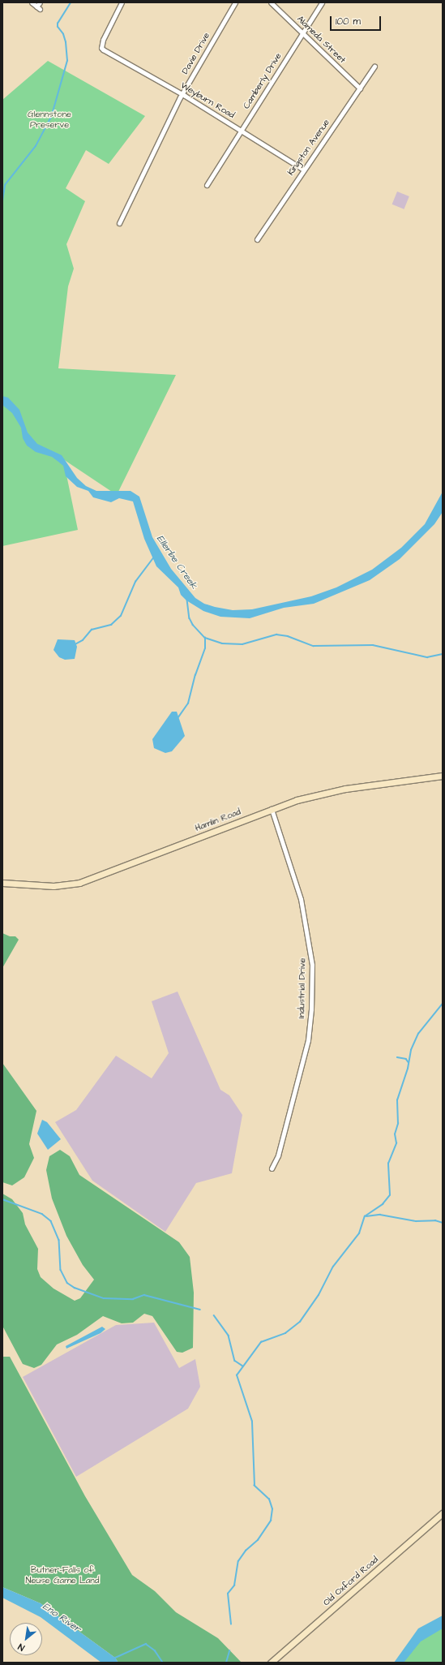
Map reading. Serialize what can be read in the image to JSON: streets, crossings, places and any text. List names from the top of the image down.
{
  "streets": {
    "street": [
      "Alameda Street",
      "Davie Drive",
      "Camberly Drive",
      "Weyburn Road",
      "Kingston Avenue",
      "Hamlin Road",
      "Industrial Drive",
      "Old Oxford Road"
    ]
  },
  "crossings": [
    ["Alameda Street", "Camberly Drive"],
    ["Alameda Street", "Kingston Avenue"],
    ["Davie Drive", "Weyburn Road"],
    ["Camberly Drive", "Weyburn Road"],
    ["Weyburn Road", "Kingston Avenue"],
    ["Hamlin Road", "Industrial Drive"]
  ],
  "water": ["Ellerbe Creek", "Eno River"],
  "parks": ["Glennstone Preserve", "Butner-Falls of Neuse Game Land"],
  "scale_bar": "100 m",
  "north": "bottom left"
}
